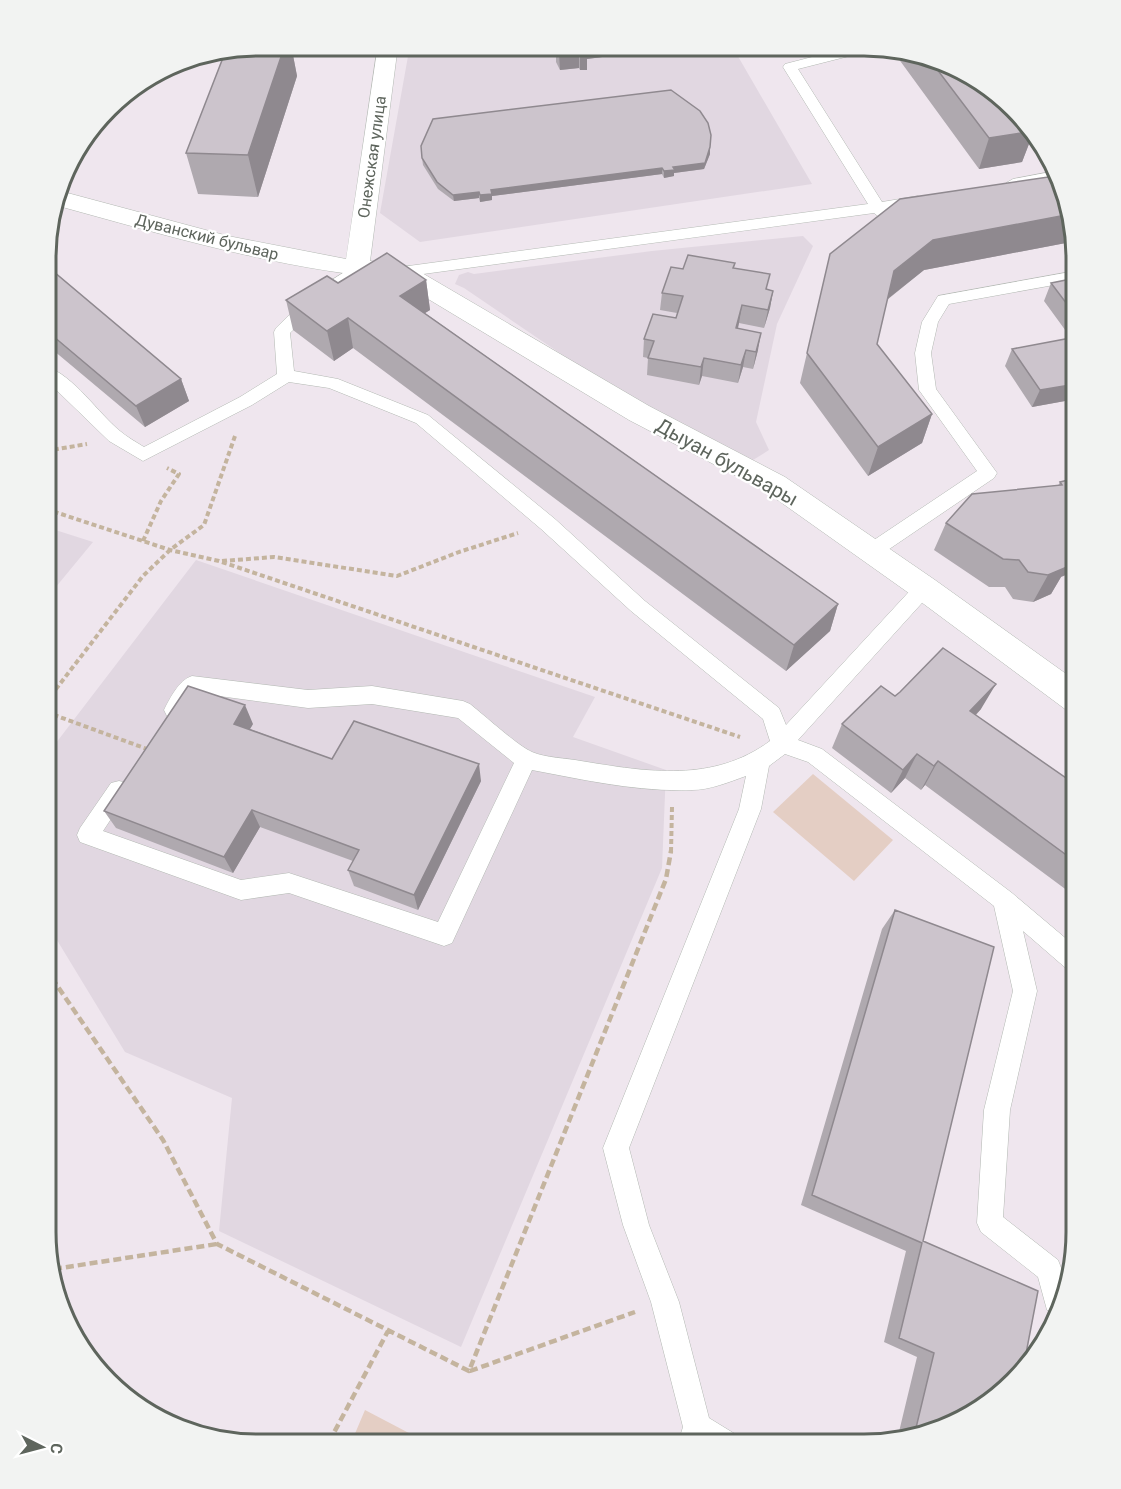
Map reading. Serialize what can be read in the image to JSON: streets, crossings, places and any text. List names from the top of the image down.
{
  "streets": {
    "street": ["Онежская улица", "Дуванский бульвар", "Дыуан бульвары"]
  },
  "crossings": [
    ["Онежская улица", "Дуванский бульвар"],
    ["Онежская улица", "Дыуан бульвары"],
    ["Дуванский бульвар", "Дыуан бульвары"]
  ],
  "north": "right"
}
